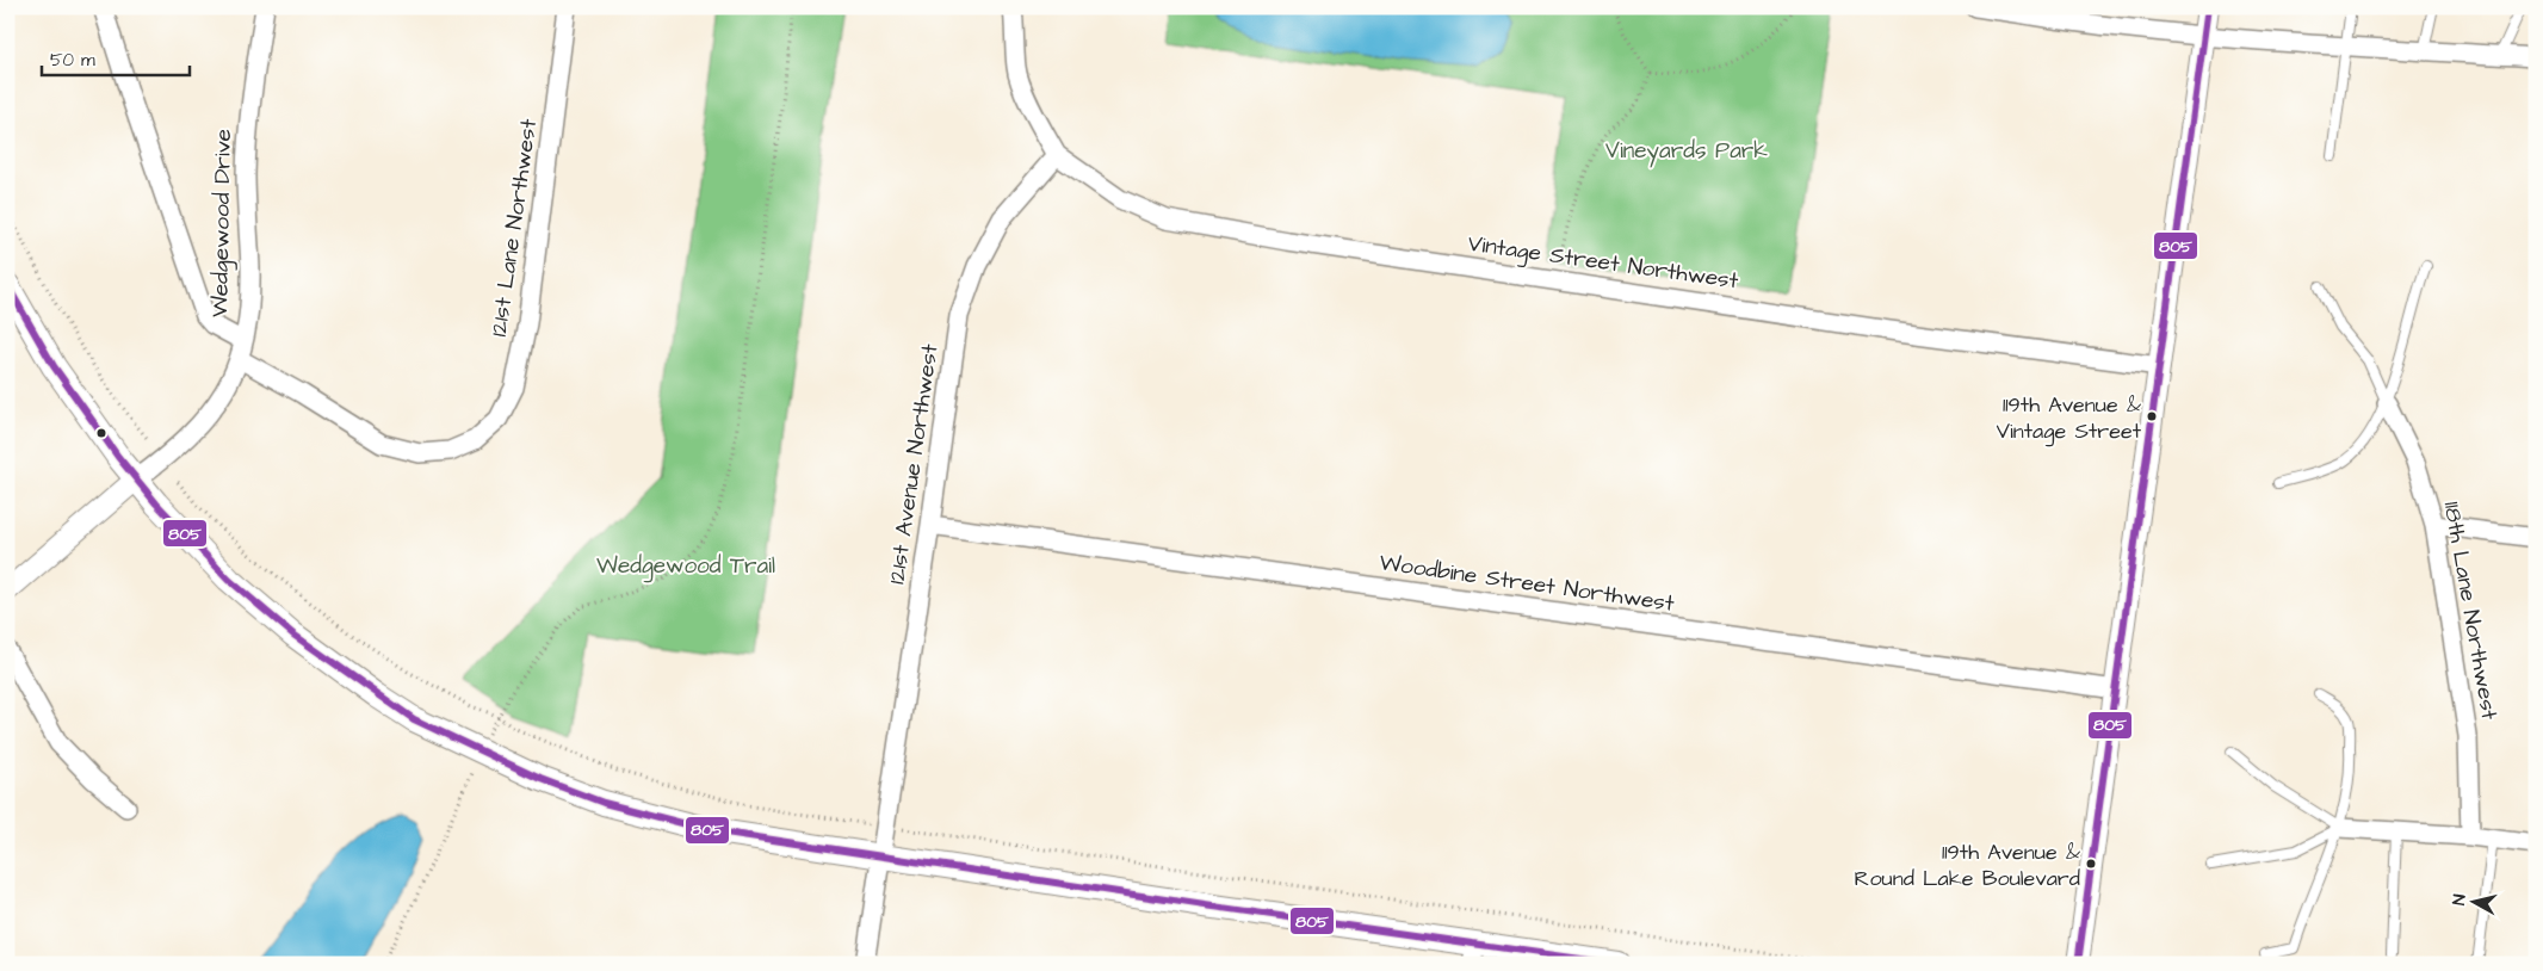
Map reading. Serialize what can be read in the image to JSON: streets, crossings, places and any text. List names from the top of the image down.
{
  "streets": {
    "street": [
      "Wedgewood Drive",
      "121st Lane Northwest",
      "Vintage Street Northwest",
      "121st Avenue Northwest",
      "Woodbine Street Northwest",
      "118th Lane Northwest"
    ]
  },
  "crossings": [
    ["Wedgewood Drive", "121st Lane Northwest"],
    ["Vintage Street Northwest", "121st Avenue Northwest"],
    ["121st Avenue Northwest", "Woodbine Street Northwest"]
  ],
  "parks": ["Vineyards Park", "Wedgewood Trail"],
  "places": ["119th Avenue & Vintage Street", "119th Avenue & Round Lake Boulevard"],
  "lines": ["transit line 805"],
  "scale_bar": "50 m",
  "north": "left"
}
